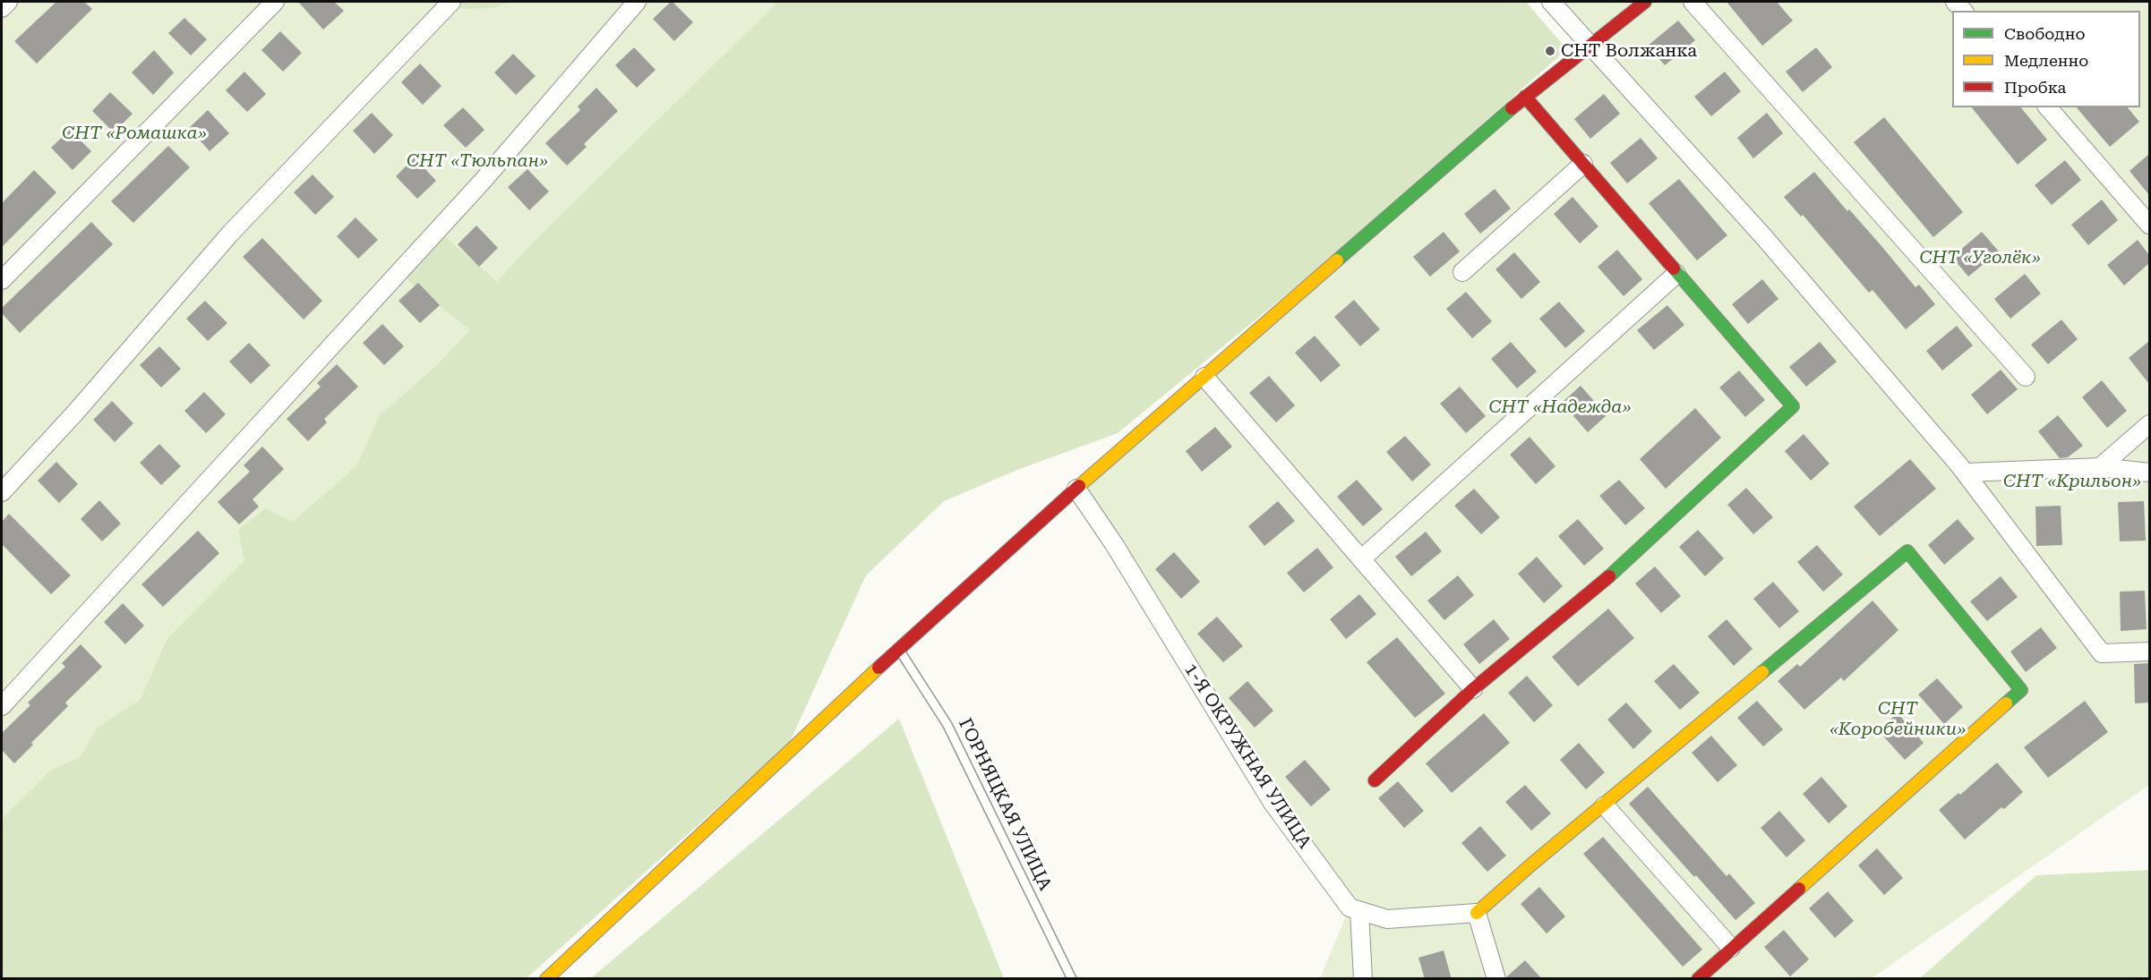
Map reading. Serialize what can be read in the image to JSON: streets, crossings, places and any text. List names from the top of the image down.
{
  "streets": {
    "street": ["1-Я ОКРУЖНАЯ УЛИЦА"],
    "lane": ["ГОРНЯЦКАЯ УЛИЦА"]
  },
  "parks": [
    "СНТ «Ромашка»",
    "СНТ «Тюльпан»",
    "СНТ «Уголёк»",
    "СНТ «Надежда»",
    "СНТ «Крильон»",
    "СНТ «Коробейники»"
  ],
  "places": ["СНТ Волжанка"],
  "legend": ["Свободно", "Медленно", "Пробка"]
}
